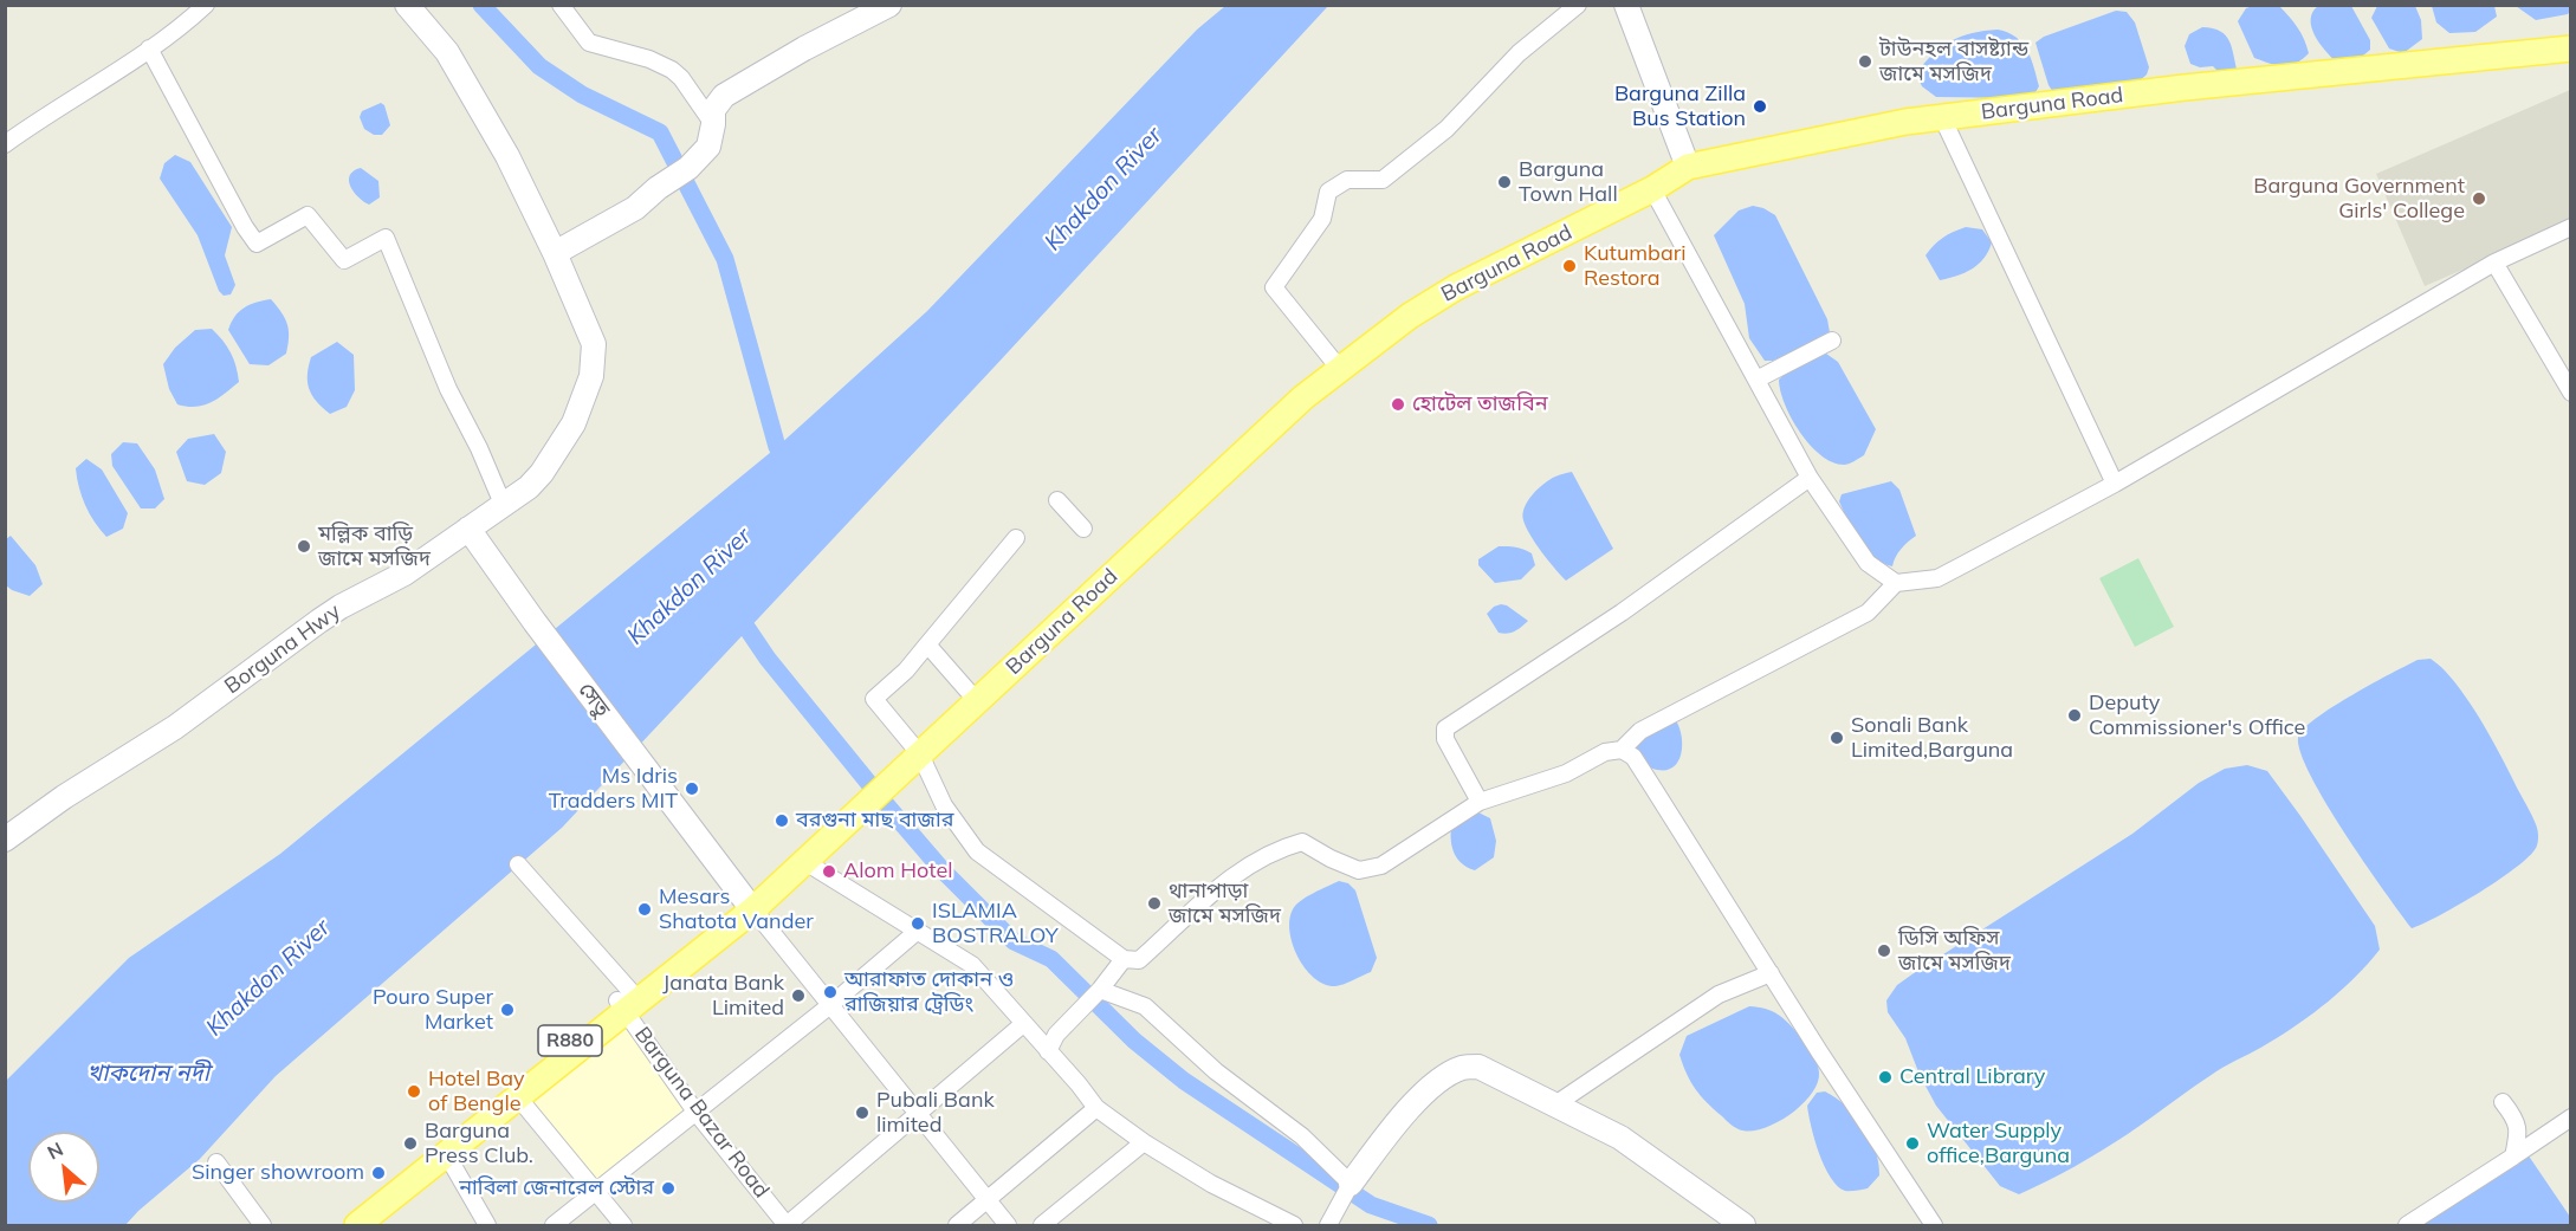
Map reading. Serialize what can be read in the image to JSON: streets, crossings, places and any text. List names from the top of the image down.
{
  "streets": {
    "main road": ["Barguna Road", "R880"],
    "street": ["Borguna Hwy", "সেতু", "Barguna Bazar Road"]
  },
  "crossings": [
    ["Barguna Road", "সেতু"],
    ["Barguna Road", "Barguna Bazar Road"],
    ["Borguna Hwy", "সেতু"]
  ],
  "water": ["Khakdon River", "খাকদোন নদী"],
  "places": [
    "টাউনহল বাসষ্ট্যান্ড জামে মসজিদ",
    "Barguna Zilla Bus Station",
    "Barguna Town Hall",
    "Barguna Government Girls' College",
    "Kutumbari Restora",
    "হোটেল তাজবিন",
    "মল্লিক বাড়ি জামে মসজিদ",
    "Deputy Commissioner's Office",
    "Sonali Bank Limited,Barguna",
    "Ms Idris Tradders MIT",
    "বরগুনা মাছ বাজার",
    "Alom Hotel",
    "থানাপাড়া জামে মসজিদ",
    "Mesars Shatota Vander",
    "ISLAMIA BOSTRALOY",
    "ডিসি অফিস জামে মসজিদ",
    "আরাফাত দোকান ও রাজিয়ার ট্রেডিং",
    "Janata Bank Limited",
    "Pouro Super Market",
    "Central Library",
    "Hotel Bay of Bengle",
    "Pubali Bank limited",
    "Barguna Press Club.",
    "Water Supply office,Barguna",
    "Singer showroom",
    "নাবিলা জেনারেল স্টোর"
  ],
  "north": "top left"
}
